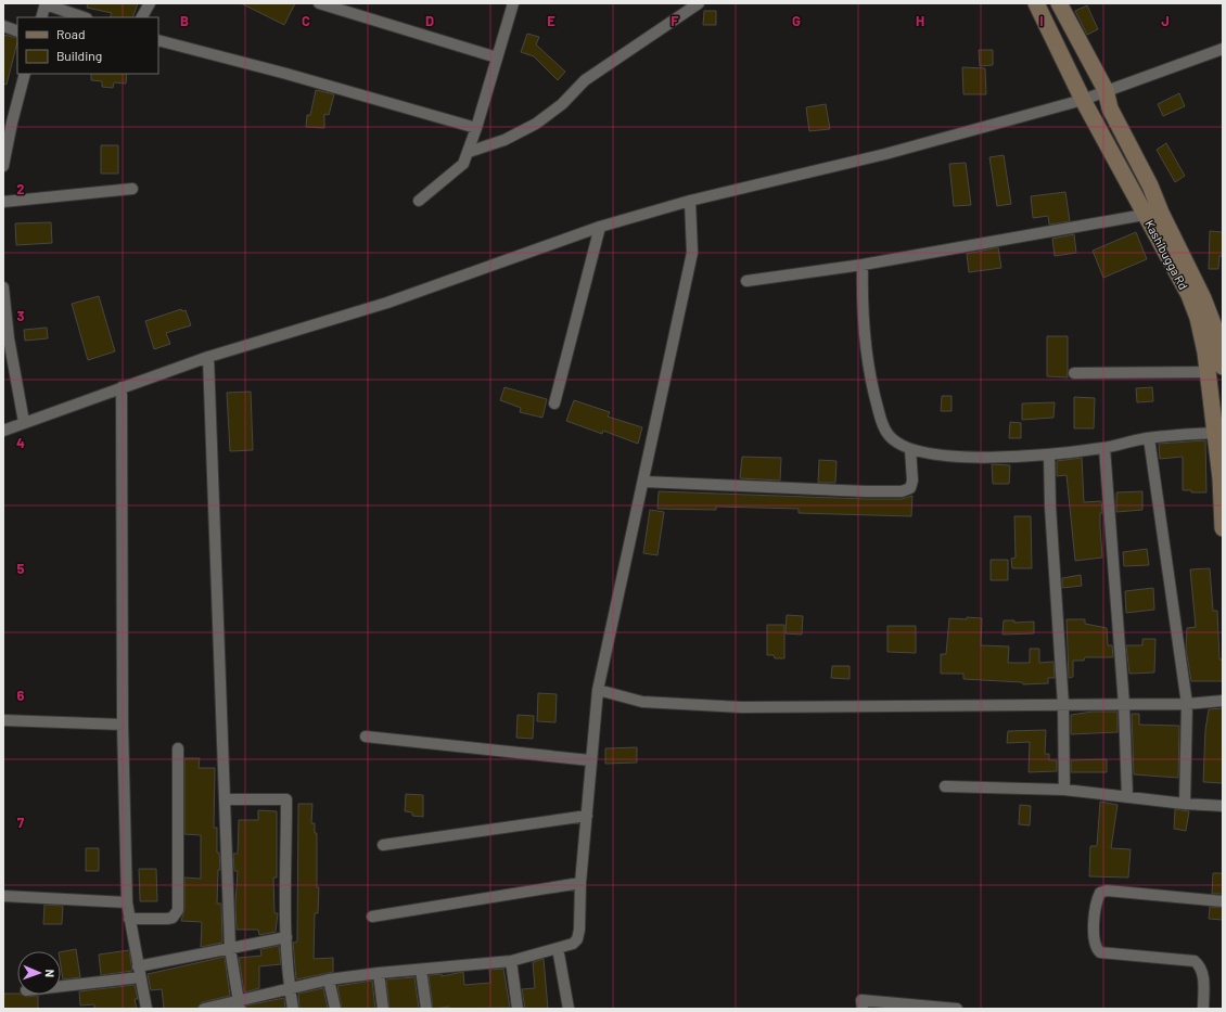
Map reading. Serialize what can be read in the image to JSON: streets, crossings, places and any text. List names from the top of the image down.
{
  "streets": {
    "main road": ["Kashibugga Rd"]
  },
  "legend": ["Road", "Building"],
  "north": "right",
  "grid": {
    "columns": [
      "B",
      "C",
      "D",
      "E",
      "F",
      "G",
      "H",
      "I",
      "J"
    ],
    "rows": [
      "2",
      "3",
      "4",
      "5",
      "6",
      "7"
    ]
  }
}
